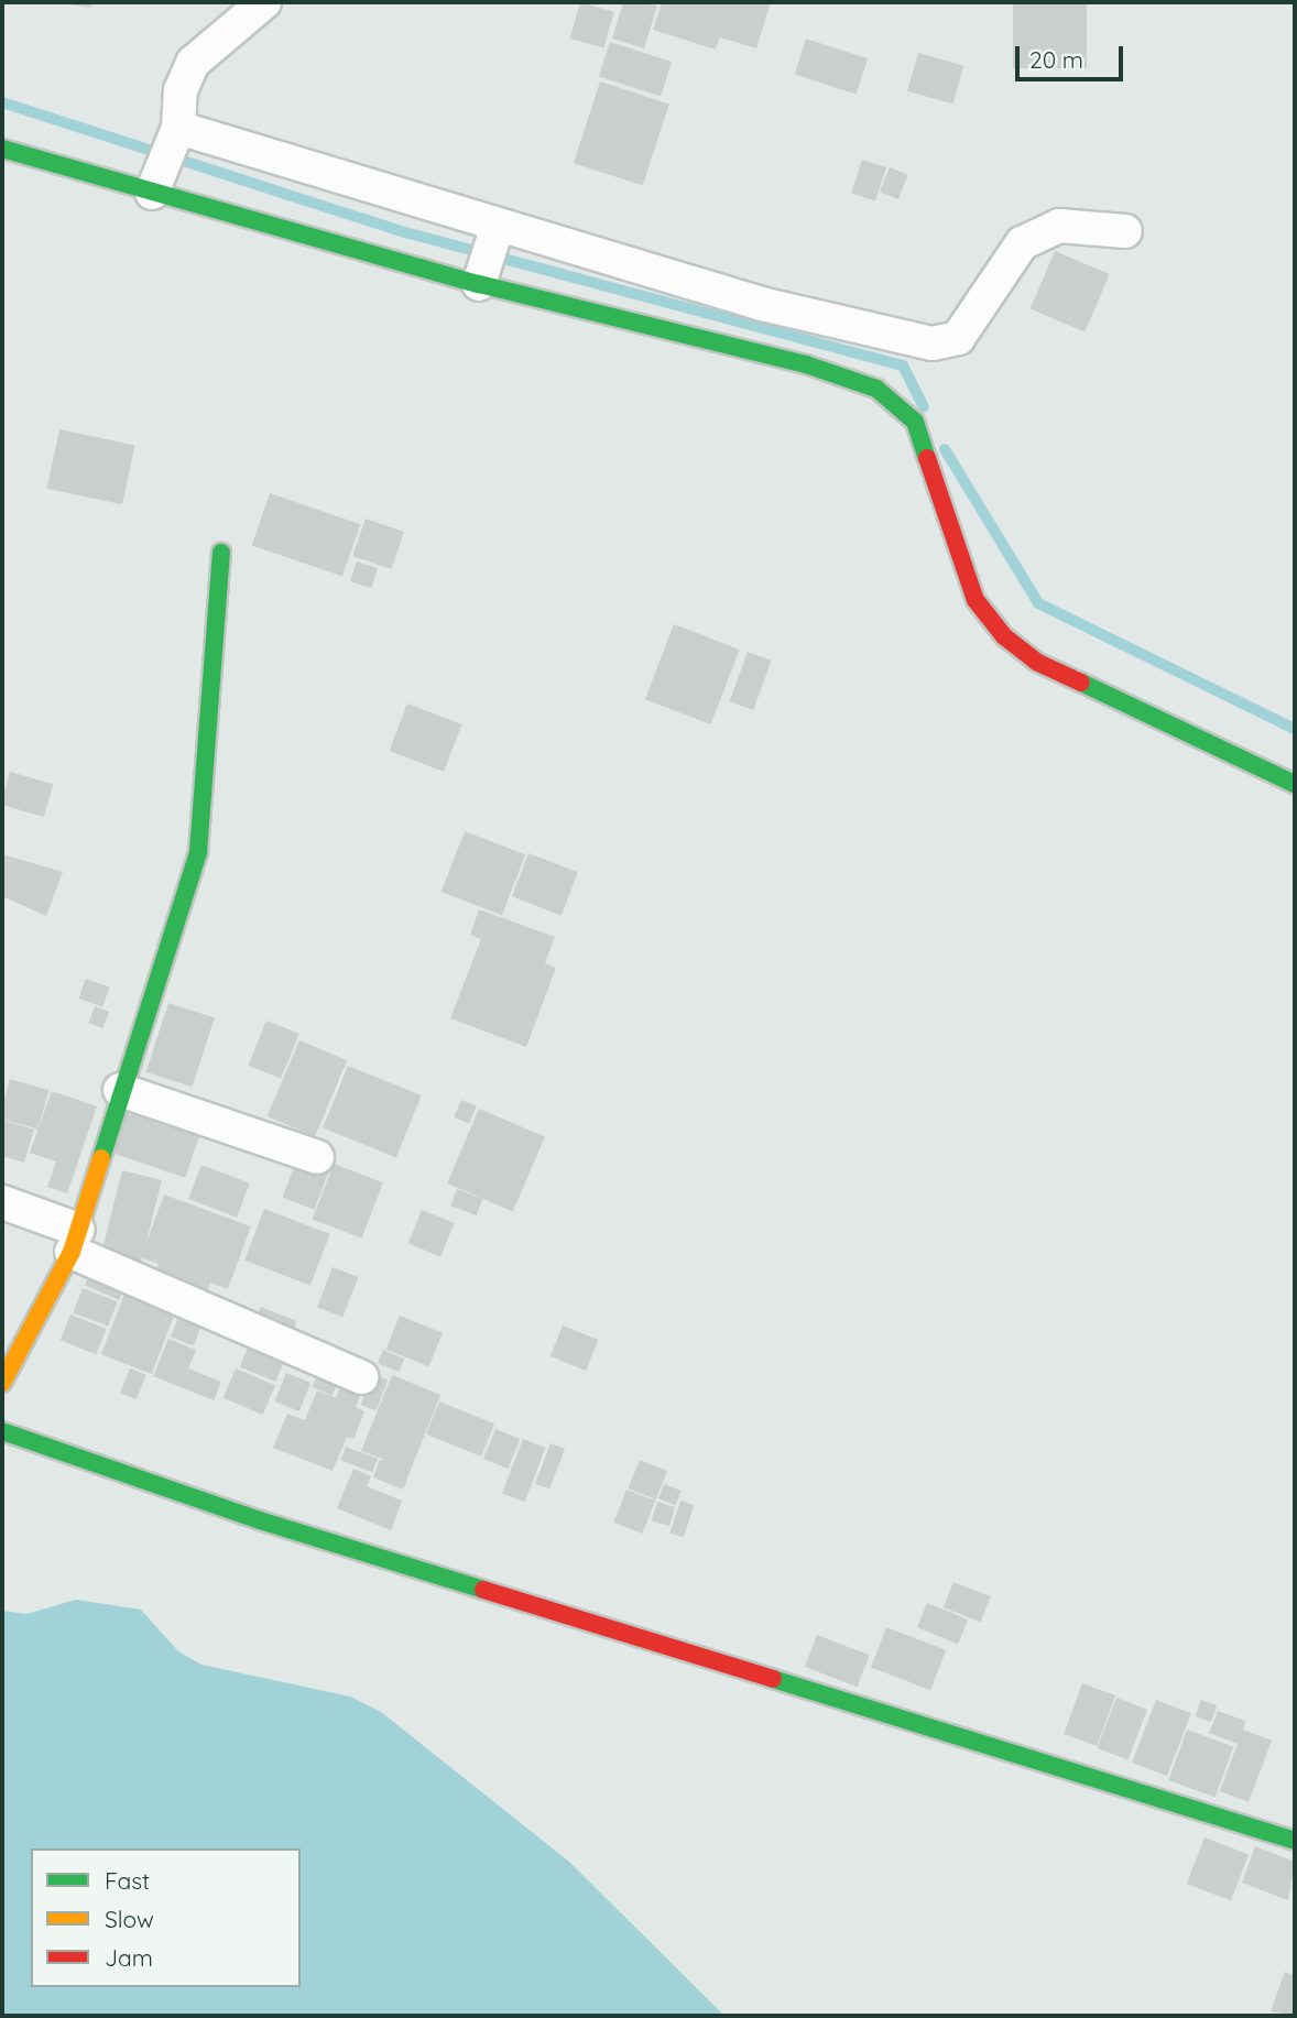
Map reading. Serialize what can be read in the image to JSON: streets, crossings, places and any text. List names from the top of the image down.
{
  "legend": ["Fast", "Slow", "Jam"],
  "scale_bar": "20 m"
}
